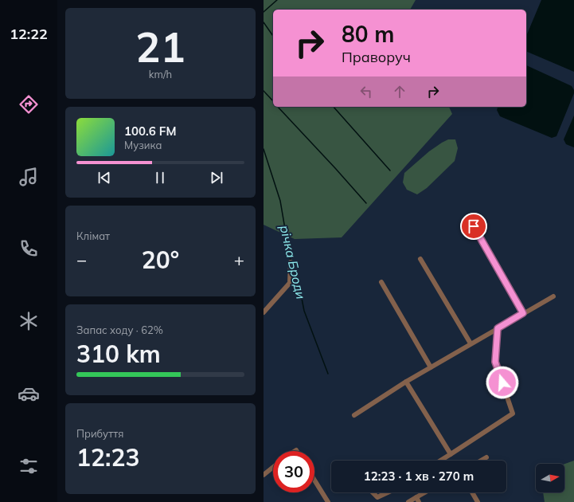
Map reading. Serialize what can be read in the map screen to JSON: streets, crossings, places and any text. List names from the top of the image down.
{
  "water": ["річка Броди"],
  "north": "right",
  "page": {
    "tabs": "12:22",
    "tile": [
      ["21", "km/h"],
      "Клімат",
      ["Запас ходу · 62%", "310 km"],
      ["Прибуття", "12:23"]
    ],
    "turn": ["80 m", "Праворуч"],
    "song": ["100.6 FM", "Музика"],
    "heat": ["−", "20°", "+"],
    "limit": "30",
    "trip": "12:23 · 1 хв · 270 m"
  }
}
